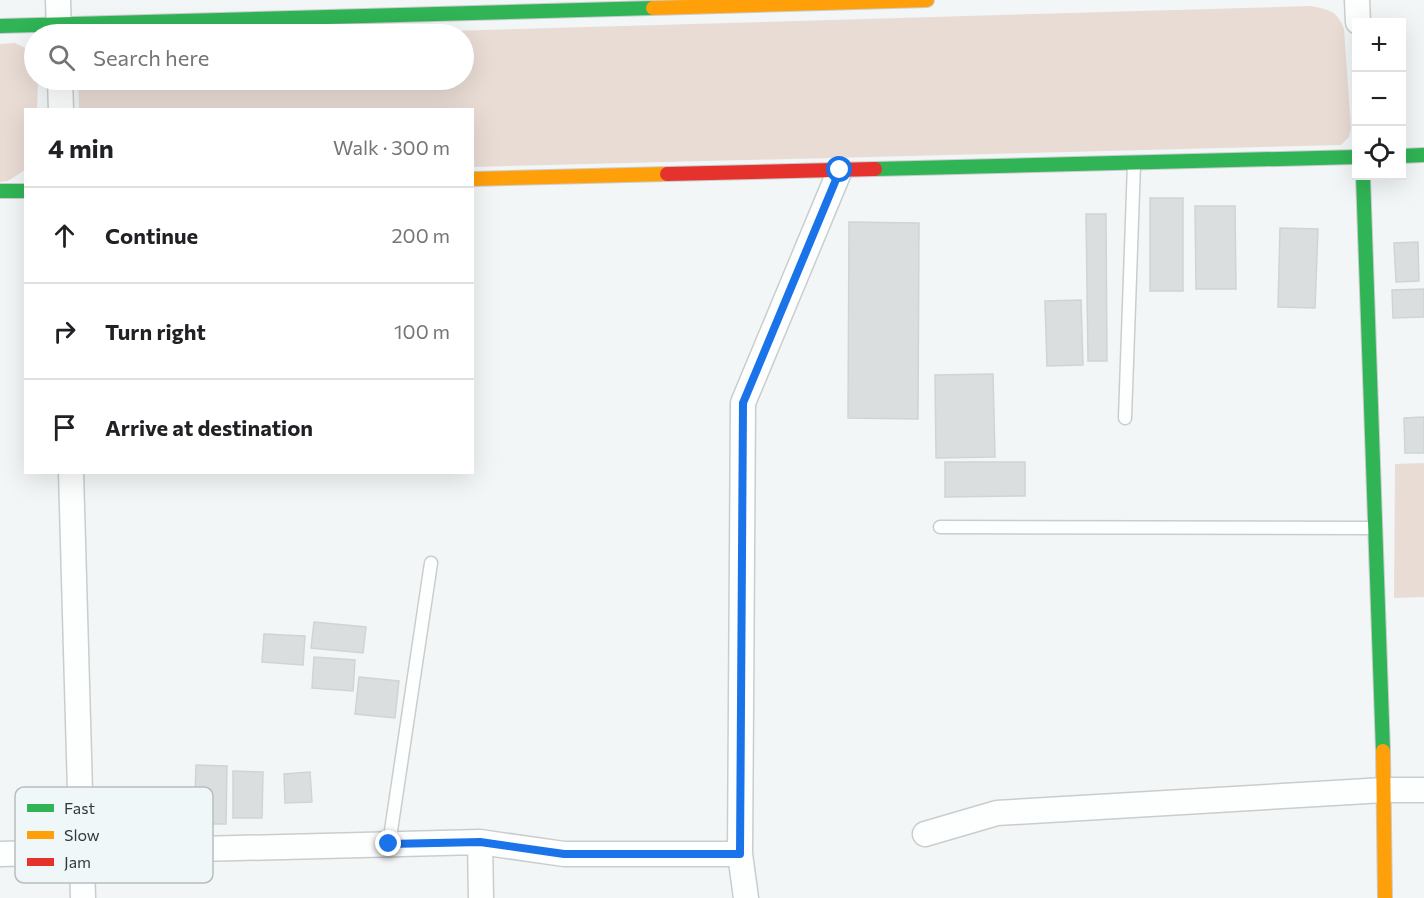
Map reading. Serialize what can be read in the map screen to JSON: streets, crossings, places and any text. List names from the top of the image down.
{
  "legend": ["Fast", "Slow", "Jam"],
  "page": {
    "map_buttons": ["+", "−"],
    "search": "Search here",
    "heading": ["4 min", "Walk · 300 m"],
    "list": [
      ["Continue", "200 m"],
      ["Turn right", "100 m"],
      "Arrive at destination"
    ]
  }
}
